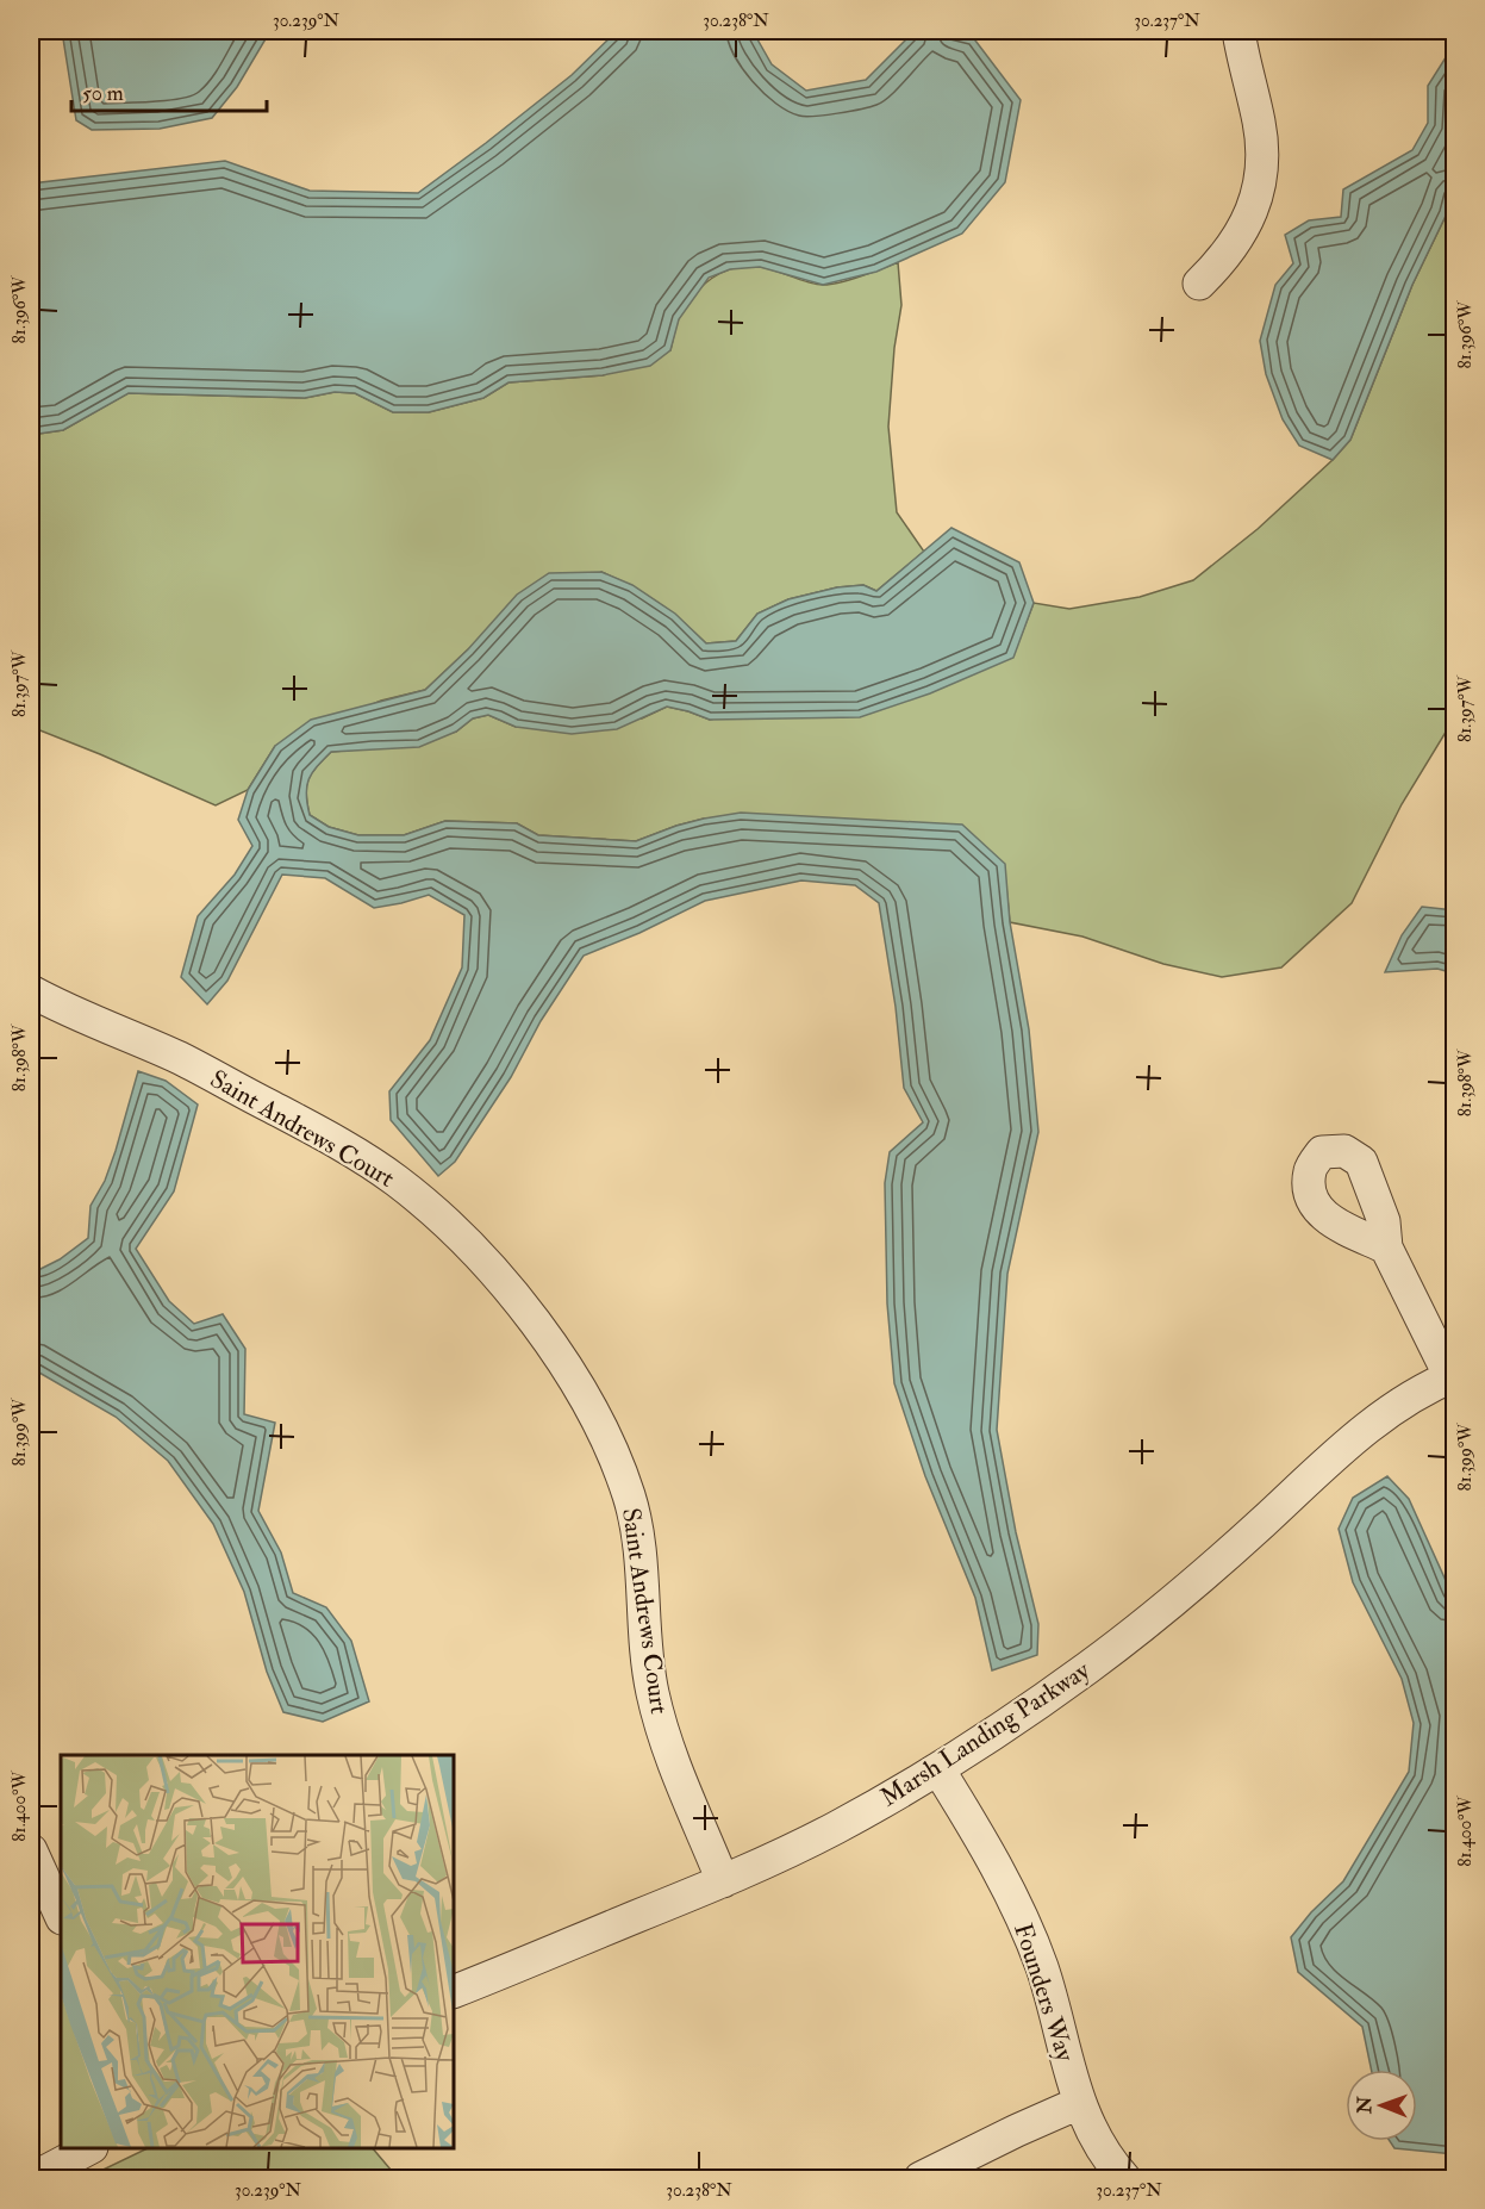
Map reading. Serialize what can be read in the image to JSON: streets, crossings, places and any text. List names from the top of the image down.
{
  "streets": {
    "street": ["Saint Andrews Court", "Marsh Landing Parkway", "Founders Way"]
  },
  "crossings": [
    ["Saint Andrews Court", "Marsh Landing Parkway"],
    ["Marsh Landing Parkway", "Founders Way"]
  ],
  "scale_bar": "50 m",
  "north": "left",
  "coordinates": [
    "30.239°N",
    "30.238°N",
    "30.237°N",
    "81.396°W",
    "81.397°W",
    "81.398°W",
    "81.399°W",
    "81.400°W"
  ]
}
